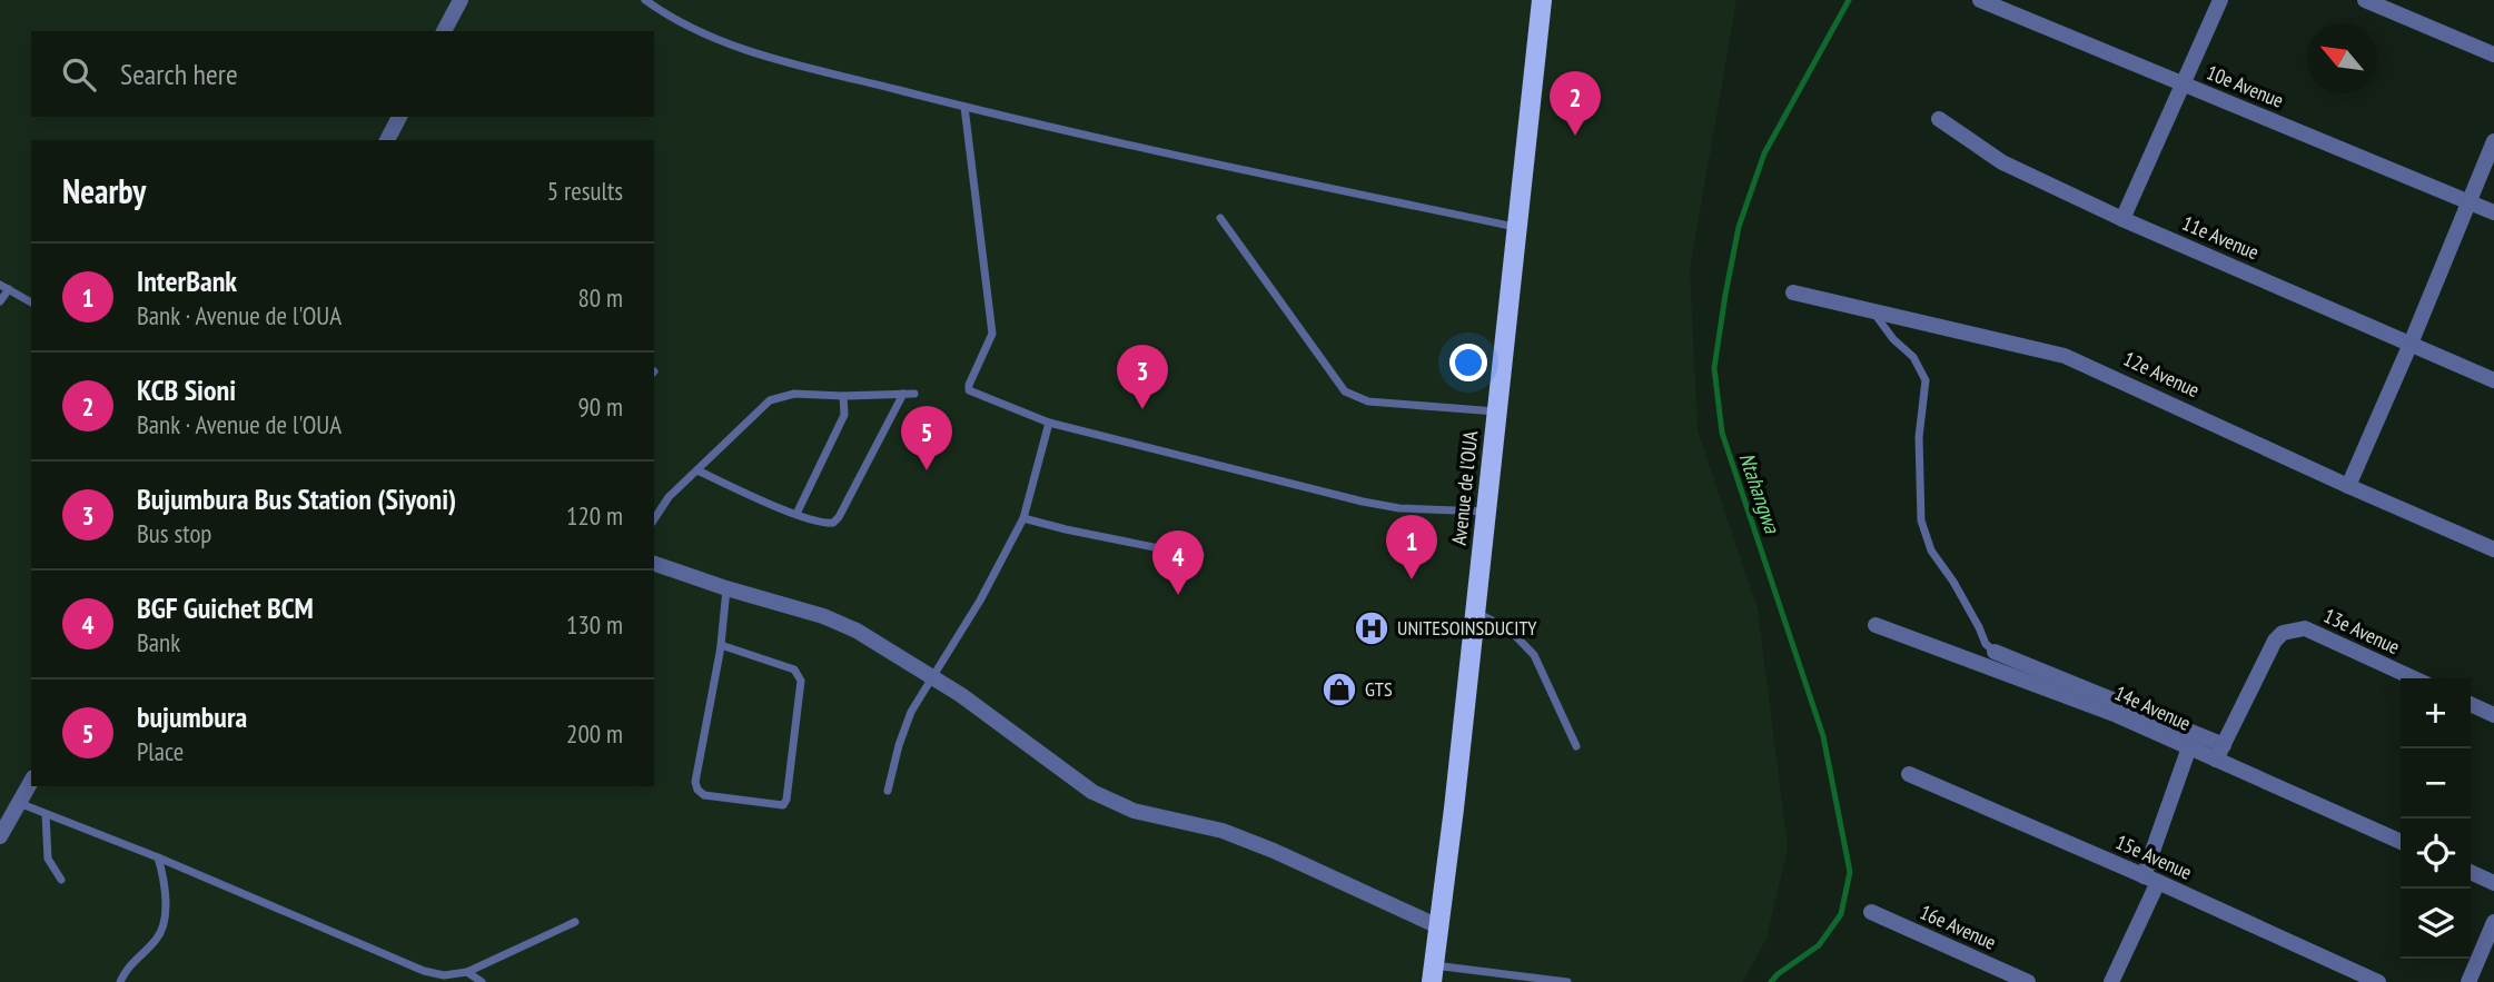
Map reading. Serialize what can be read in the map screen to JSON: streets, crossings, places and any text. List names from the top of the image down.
{
  "streets": {
    "main road": ["Avenue de l'OUA"],
    "street": [
      "10e Avenue",
      "11e Avenue",
      "12e Avenue",
      "13e Avenue",
      "14e Avenue",
      "15e Avenue",
      "16e Avenue"
    ]
  },
  "crossings": [
    ["13e Avenue", "14e Avenue"]
  ],
  "water": ["Ntahangwa"],
  "places": {
    "hospital": ["UNITESOINSDUCITY"],
    "shop": ["GTS"]
  },
  "north": "top left",
  "page": {
    "search": "Search here",
    "pins": [
      "2",
      "3",
      "5",
      "1",
      "4"
    ],
    "heading": ["Nearby", "5 results"],
    "list": [
      {
        "mark": "1",
        "name": "InterBank",
        "note": "Bank · Avenue de l'OUA",
        "value": "80 m"
      },
      {
        "mark": "2",
        "name": "KCB Sioni",
        "note": "Bank · Avenue de l'OUA",
        "value": "90 m"
      },
      {
        "mark": "3",
        "name": "Bujumbura Bus Station (Siyoni)",
        "note": "Bus stop",
        "value": "120 m"
      },
      {
        "mark": "4",
        "name": "BGF Guichet BCM",
        "note": "Bank",
        "value": "130 m"
      },
      {
        "mark": "5",
        "name": "bujumbura",
        "note": "Place",
        "value": "200 m"
      }
    ],
    "map_buttons": ["+", "−"]
  }
}
